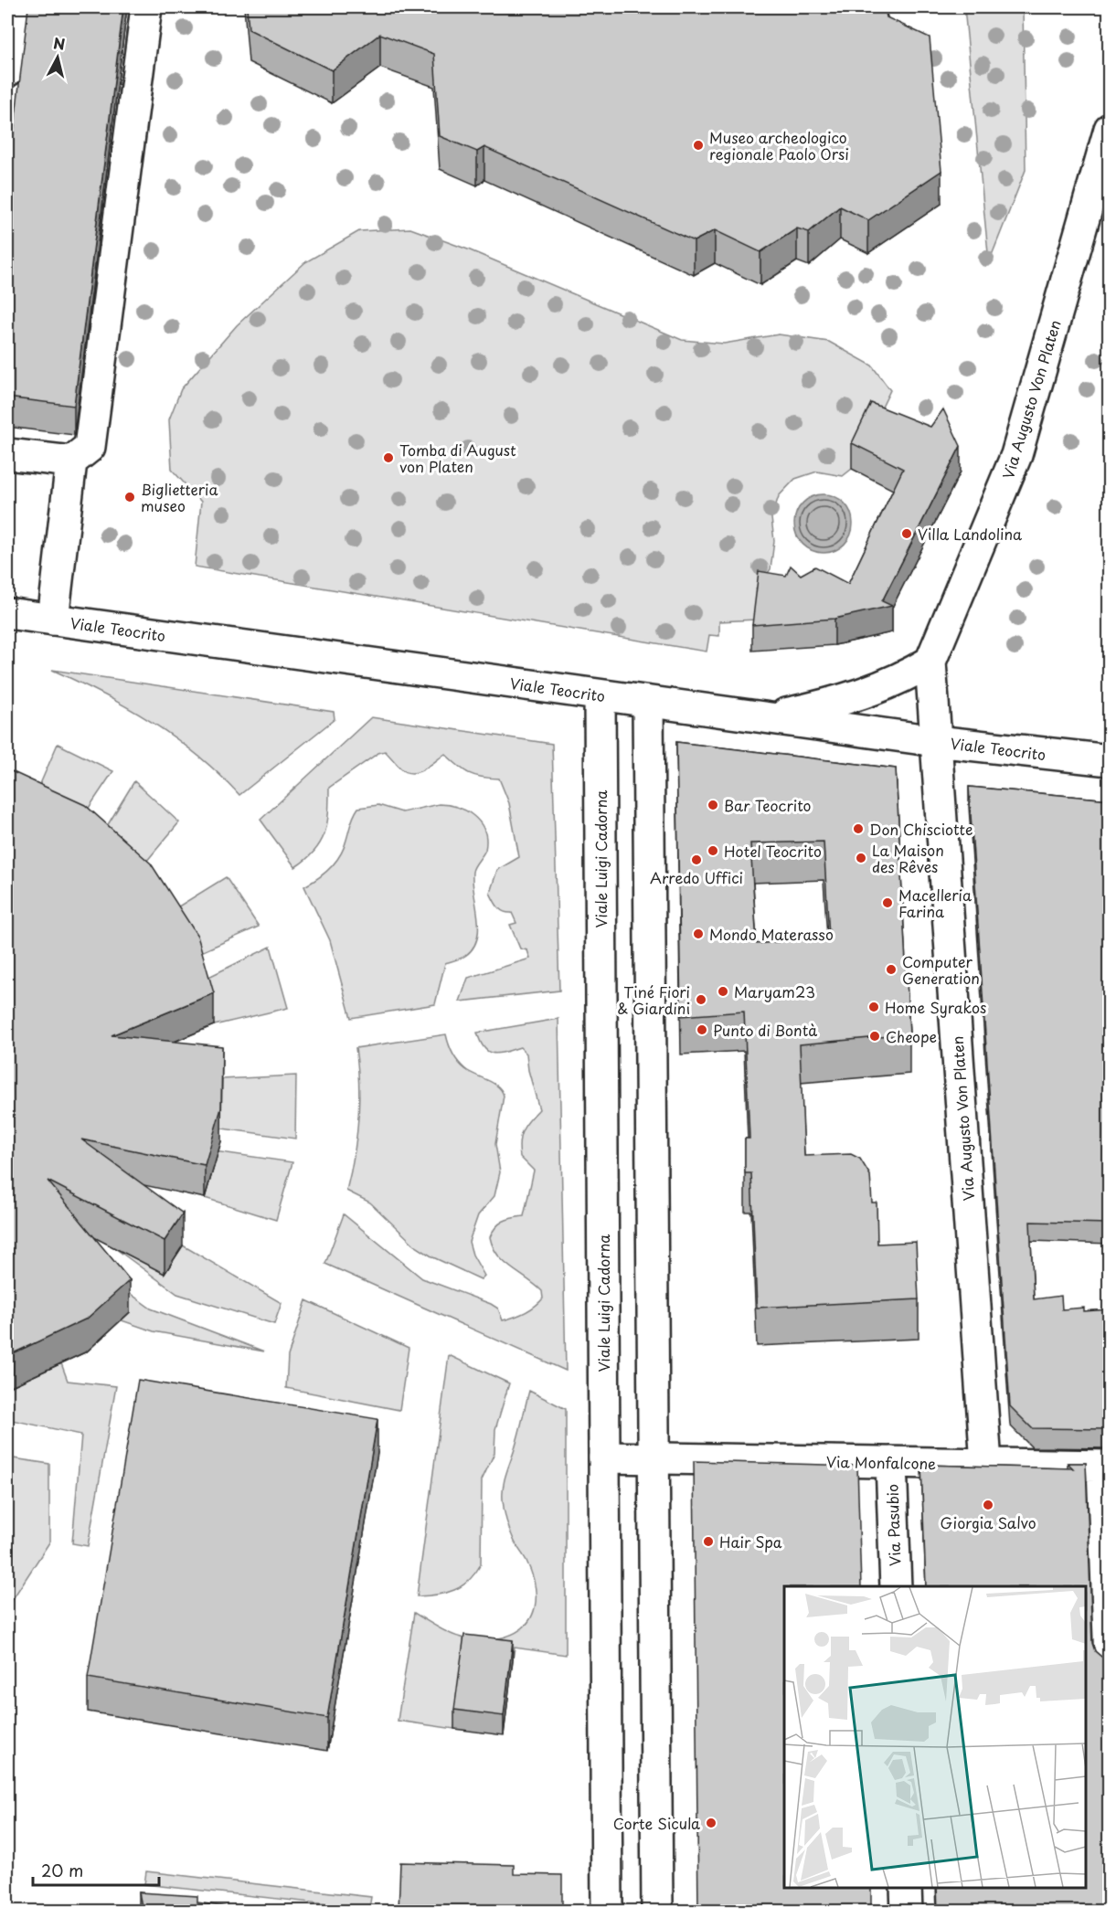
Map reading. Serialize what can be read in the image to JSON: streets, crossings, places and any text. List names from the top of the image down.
{
  "streets": {
    "main road": [
      "Via Augusto Von Platen",
      "Viale Teocrito",
      "Viale Luigi Cadorna",
      "Via Monfalcone",
      "Via Pasubio"
    ]
  },
  "crossings": [
    ["Via Augusto Von Platen", "Viale Teocrito"],
    ["Via Augusto Von Platen", "Via Monfalcone"],
    ["Viale Teocrito", "Viale Luigi Cadorna"],
    ["Viale Luigi Cadorna", "Via Monfalcone"],
    ["Via Monfalcone", "Via Pasubio"]
  ],
  "places": [
    "Museo archeologico regionale Paolo Orsi",
    "Tomba di August von Platen",
    "Biglietteria museo",
    "Villa Landolina",
    "Bar Teocrito",
    "Don Chisciotte",
    "Hotel Teocrito",
    "La Maison des Rêves",
    "Arredo Uffici",
    "Macelleria Farina",
    "Mondo Materasso",
    "Computer Generation",
    "Maryam23",
    "Tiné Fiori & Giardini",
    "Home Syrakos",
    "Punto di Bontà",
    "Cheope",
    "Giorgia Salvo",
    "Hair Spa",
    "Corte Sicula"
  ],
  "scale_bar": "20 m",
  "north": "top"
}
